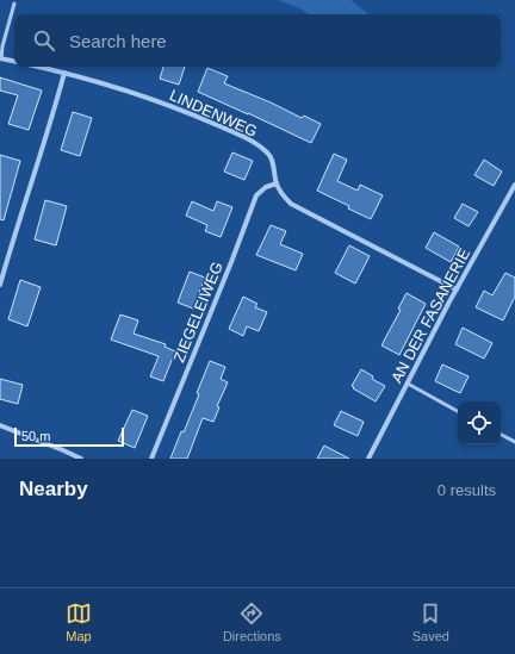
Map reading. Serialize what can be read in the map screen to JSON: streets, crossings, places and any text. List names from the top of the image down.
{
  "streets": {
    "street": ["LINDENWEG", "ZIEGELEIWEG", "AN DER FASANERIE"]
  },
  "crossings": [
    ["LINDENWEG", "ZIEGELEIWEG"],
    ["LINDENWEG", "AN DER FASANERIE"]
  ],
  "scale_bar": "50 m",
  "page": {
    "search": "Search here",
    "scale": "50 m",
    "heading": ["Nearby", "0 results"],
    "nav": ["Map", "Directions", "Saved"]
  }
}
